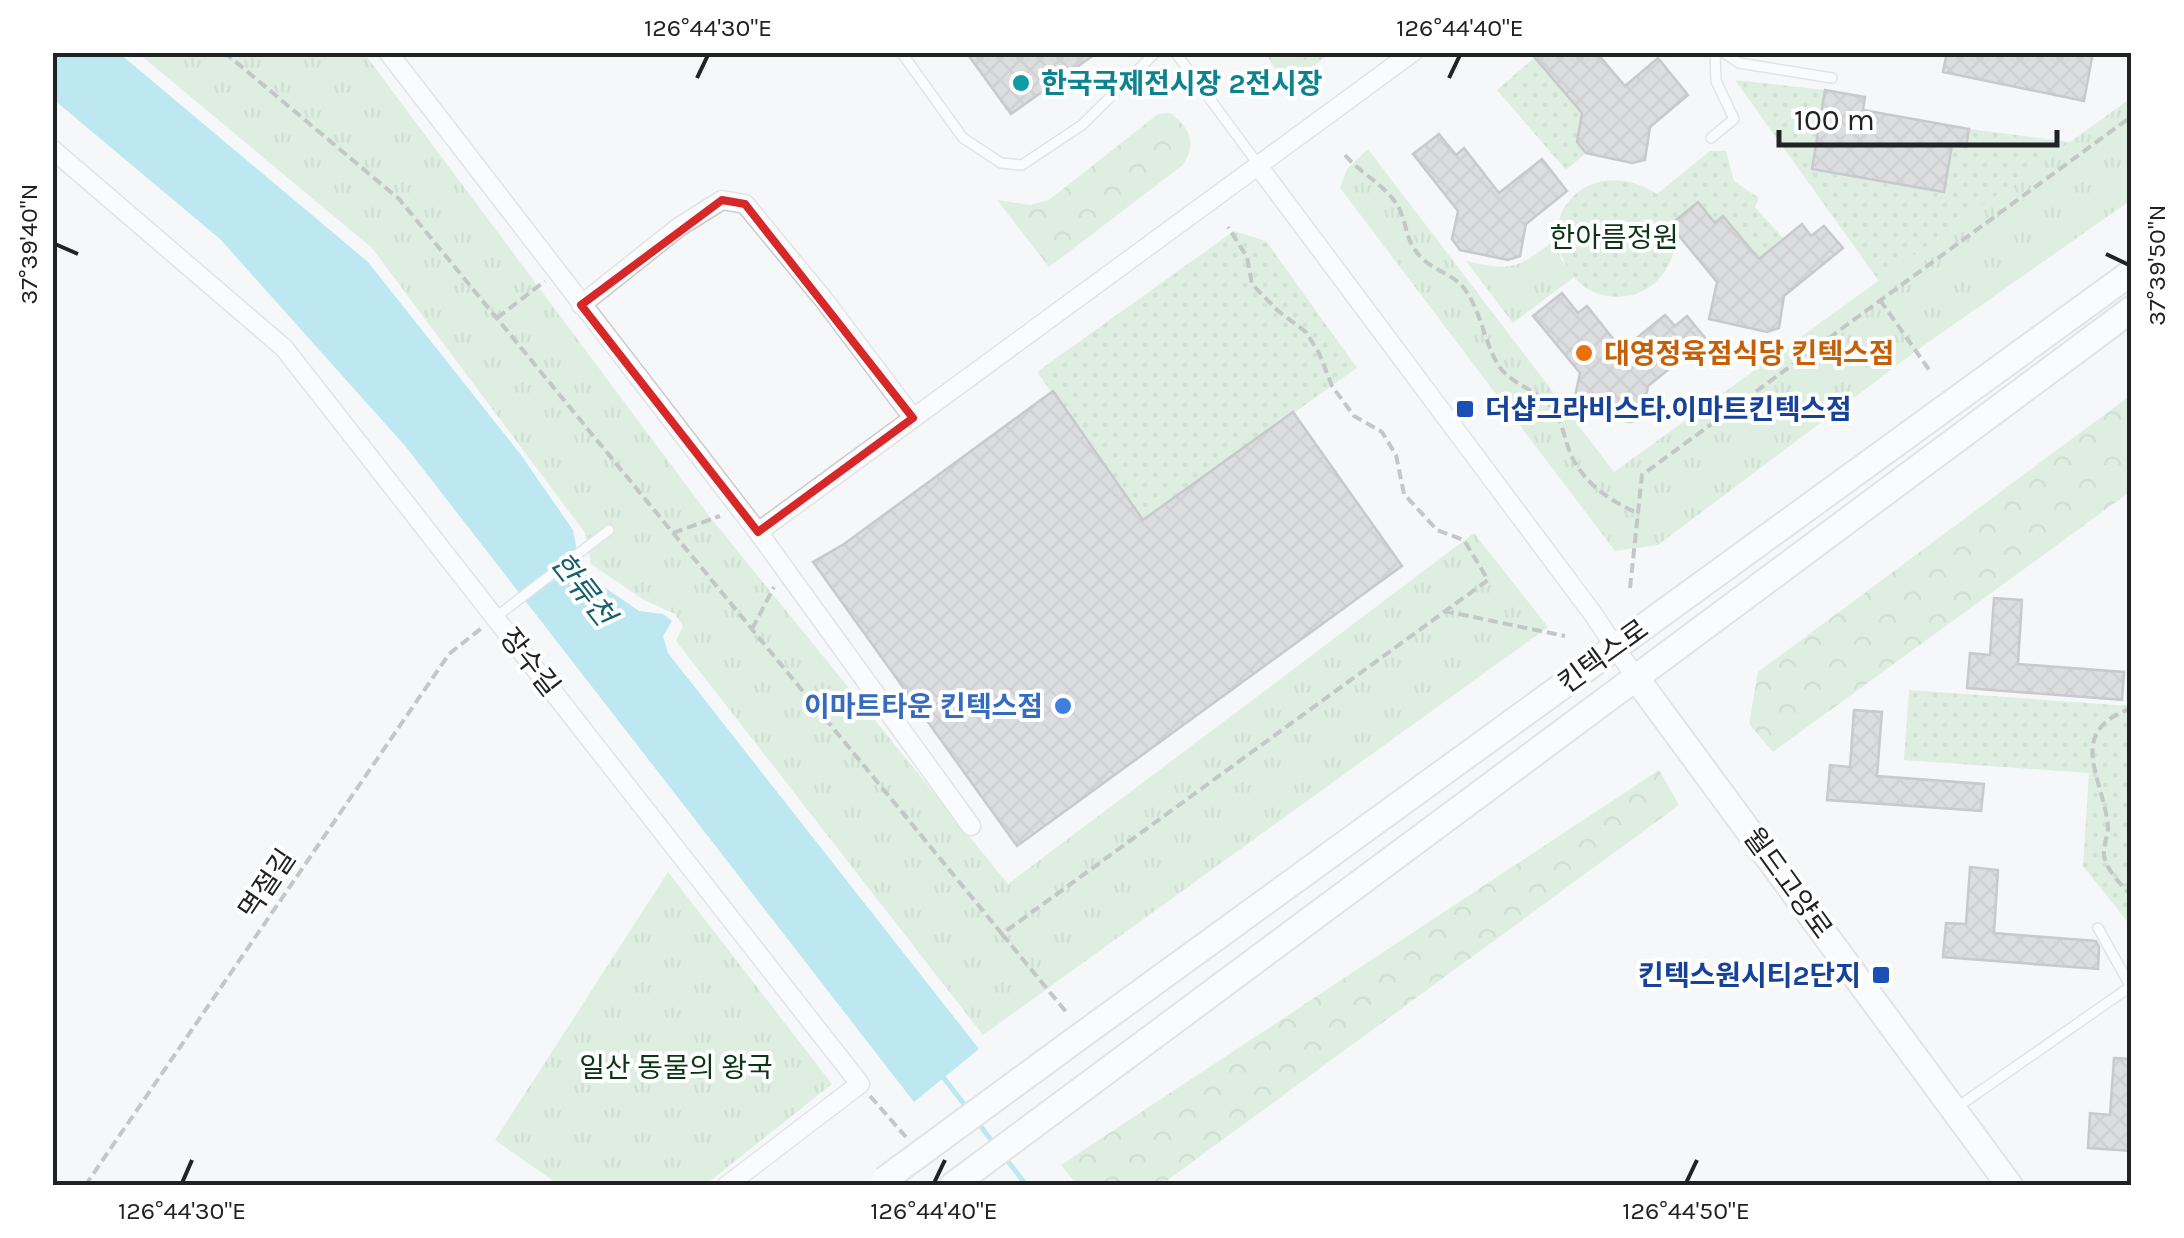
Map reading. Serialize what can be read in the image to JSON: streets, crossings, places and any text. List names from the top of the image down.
{
  "streets": {
    "main road": ["킨텍스로", "월드고양로"],
    "street": ["장수길"],
    "path": ["멱절길"]
  },
  "crossings": [
    ["킨텍스로", "월드고양로"],
    ["장수길", "멱절길"]
  ],
  "water": ["한류천"],
  "parks": ["한아름정원", "일산 동물의 왕국"],
  "places": {
    "other": ["한국국제전시장 2전시장", "대영정육점식당 킨텍스점", "이마트타운 킨텍스점"],
    "transit": ["더샵그라비스타.이마트킨텍스점", "킨텍스원시티2단지"]
  },
  "scale_bar": "100 m",
  "coordinates": [
    "126°44'30\"E",
    "126°44'40\"E",
    "37°39'40\"N",
    "37°39'50\"N",
    "126°44'50\"E"
  ]
}
